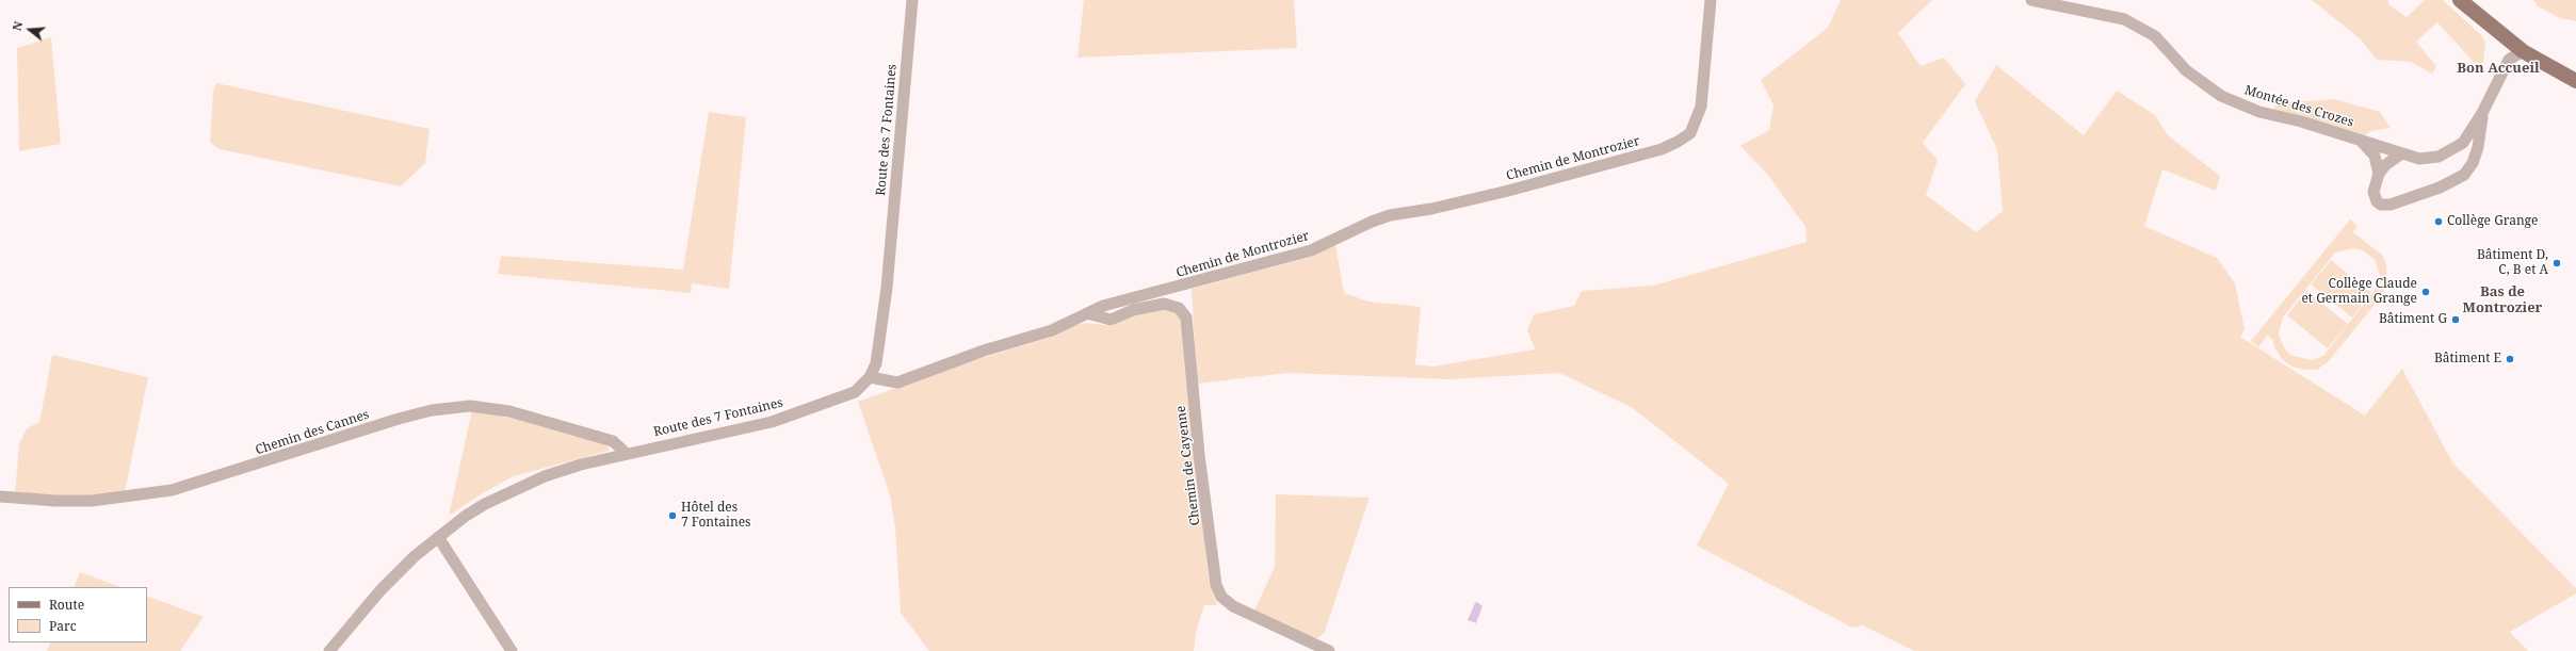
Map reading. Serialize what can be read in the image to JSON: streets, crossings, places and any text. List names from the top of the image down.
{
  "streets": {
    "street": [
      "Montée des Crozes",
      "Route des 7 Fontaines",
      "Chemin de Montrozier",
      "Chemin des Cannes",
      "Chemin de Cayenne"
    ]
  },
  "crossings": [
    ["Route des 7 Fontaines", "Chemin de Montrozier"],
    ["Route des 7 Fontaines", "Chemin des Cannes"],
    ["Chemin de Montrozier", "Chemin de Cayenne"]
  ],
  "districts": ["Bon Accueil", "Bas de Montrozier"],
  "places": [
    "Collège Grange",
    "Bâtiment D, C, B et A",
    "Collège Claude et Germain Grange",
    "Bâtiment G",
    "Bâtiment E",
    "Hôtel des 7 Fontaines"
  ],
  "legend": ["Route", "Parc"],
  "north": "left"
}
